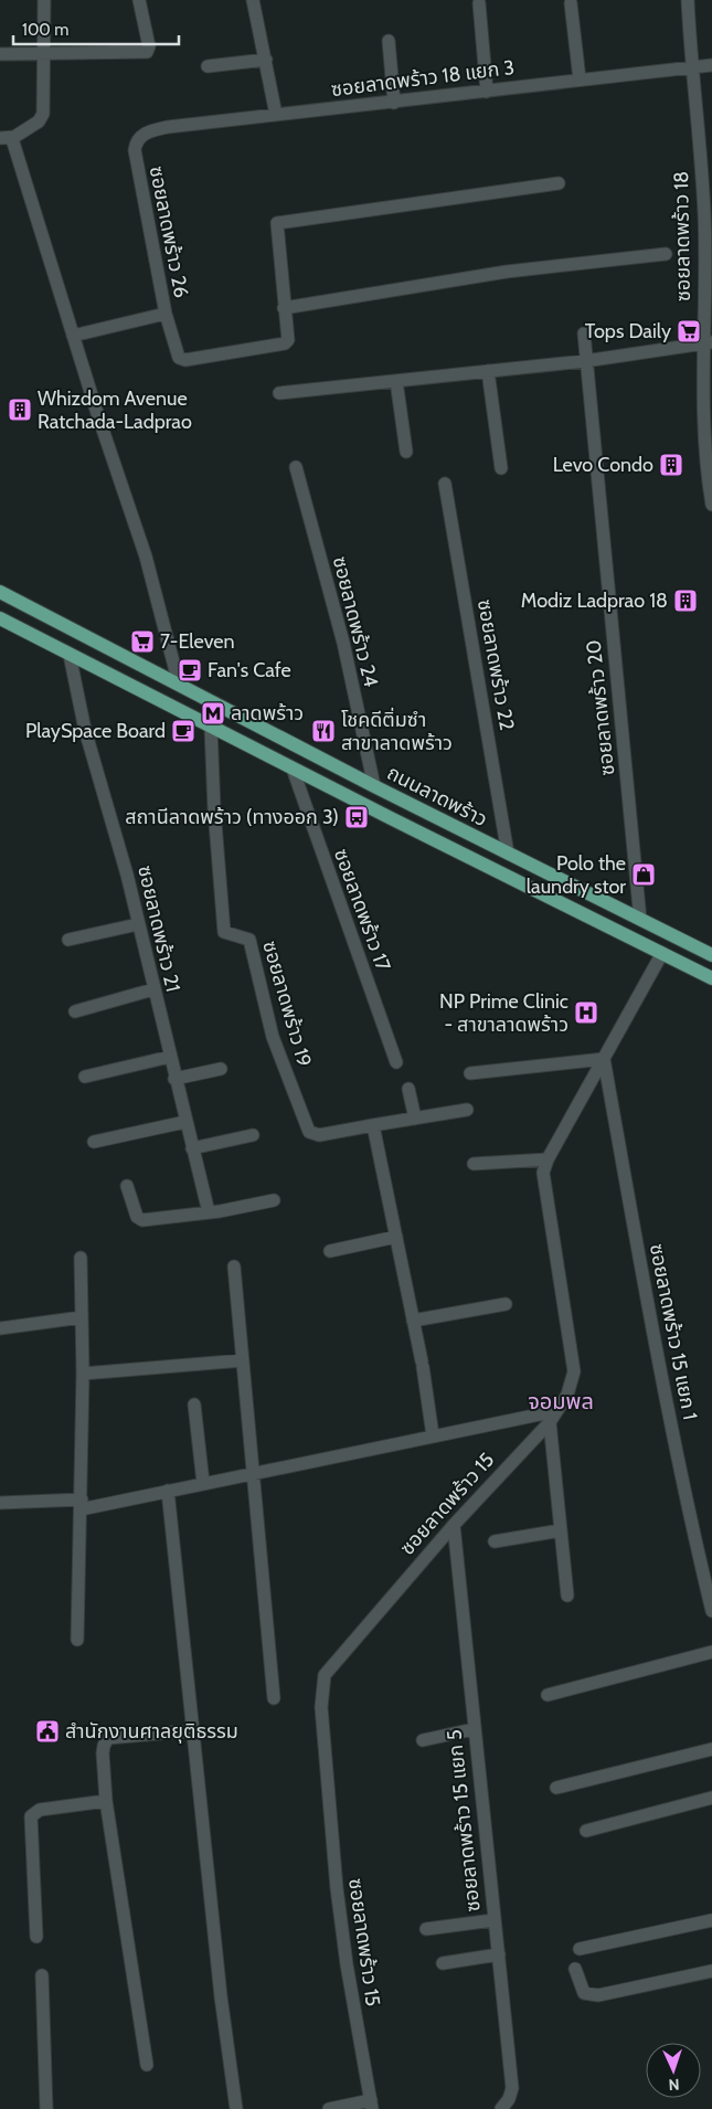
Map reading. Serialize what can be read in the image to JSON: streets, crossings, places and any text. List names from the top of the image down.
{
  "streets": {
    "main road": ["ถนนลาดพร้าว"],
    "street": [
      "ซอยลาดพร้าว 18 แยก 3",
      "ซอยลาดพร้าว 26",
      "ซอยลาดพร้าว 18",
      "ซอยลาดพร้าว 24",
      "ซอยลาดพร้าว 22",
      "ซอยลาดพร้าว 20",
      "ซอยลาดพร้าว 17",
      "ซอยลาดพร้าว 21",
      "ซอยลาดพร้าว 19",
      "ซอยลาดพร้าว 15 แยก 1",
      "ซอยลาดพร้าว 15",
      "ซอยลาดพร้าว 15 แยก 5"
    ]
  },
  "crossings": [
    ["ซอยลาดพร้าว 18 แยก 3", "ซอยลาดพร้าว 26"],
    ["ซอยลาดพร้าว 18 แยก 3", "ซอยลาดพร้าว 18"],
    ["ซอยลาดพร้าว 24", "ถนนลาดพร้าว"],
    ["ซอยลาดพร้าว 22", "ถนนลาดพร้าว"],
    ["ซอยลาดพร้าว 20", "ถนนลาดพร้าว"],
    ["ถนนลาดพร้าว", "ซอยลาดพร้าว 17"],
    ["ถนนลาดพร้าว", "ซอยลาดพร้าว 21"],
    ["ถนนลาดพร้าว", "ซอยลาดพร้าว 19"],
    ["ถนนลาดพร้าว", "ซอยลาดพร้าว 15"],
    ["ซอยลาดพร้าว 15 แยก 1", "ซอยลาดพร้าว 15"],
    ["ซอยลาดพร้าว 15", "ซอยลาดพร้าว 15 แยก 5"]
  ],
  "districts": ["จอมพล"],
  "places": {
    "supermarket": ["Tops Daily", "7-Eleven"],
    "building": ["Whizdom Avenue Ratchada-Ladprao", "Levo Condo", "Modiz Ladprao 18"],
    "cafe": ["Fan's Cafe", "PlaySpace Board"],
    "metro station": ["ลาดพร้าว"],
    "restaurant": ["โชคดีติ่มซำ สาขาลาดพร้าว"],
    "bus stop": ["สถานีลาดพร้าว (ทางออก 3)"],
    "shop": ["Polo the laundry stor"],
    "hospital": ["NP Prime Clinic - สาขาลาดพร้าว"],
    "public building": ["สำนักงานศาลยุติธรรม"]
  },
  "scale_bar": "100 m",
  "north": "bottom"
}
